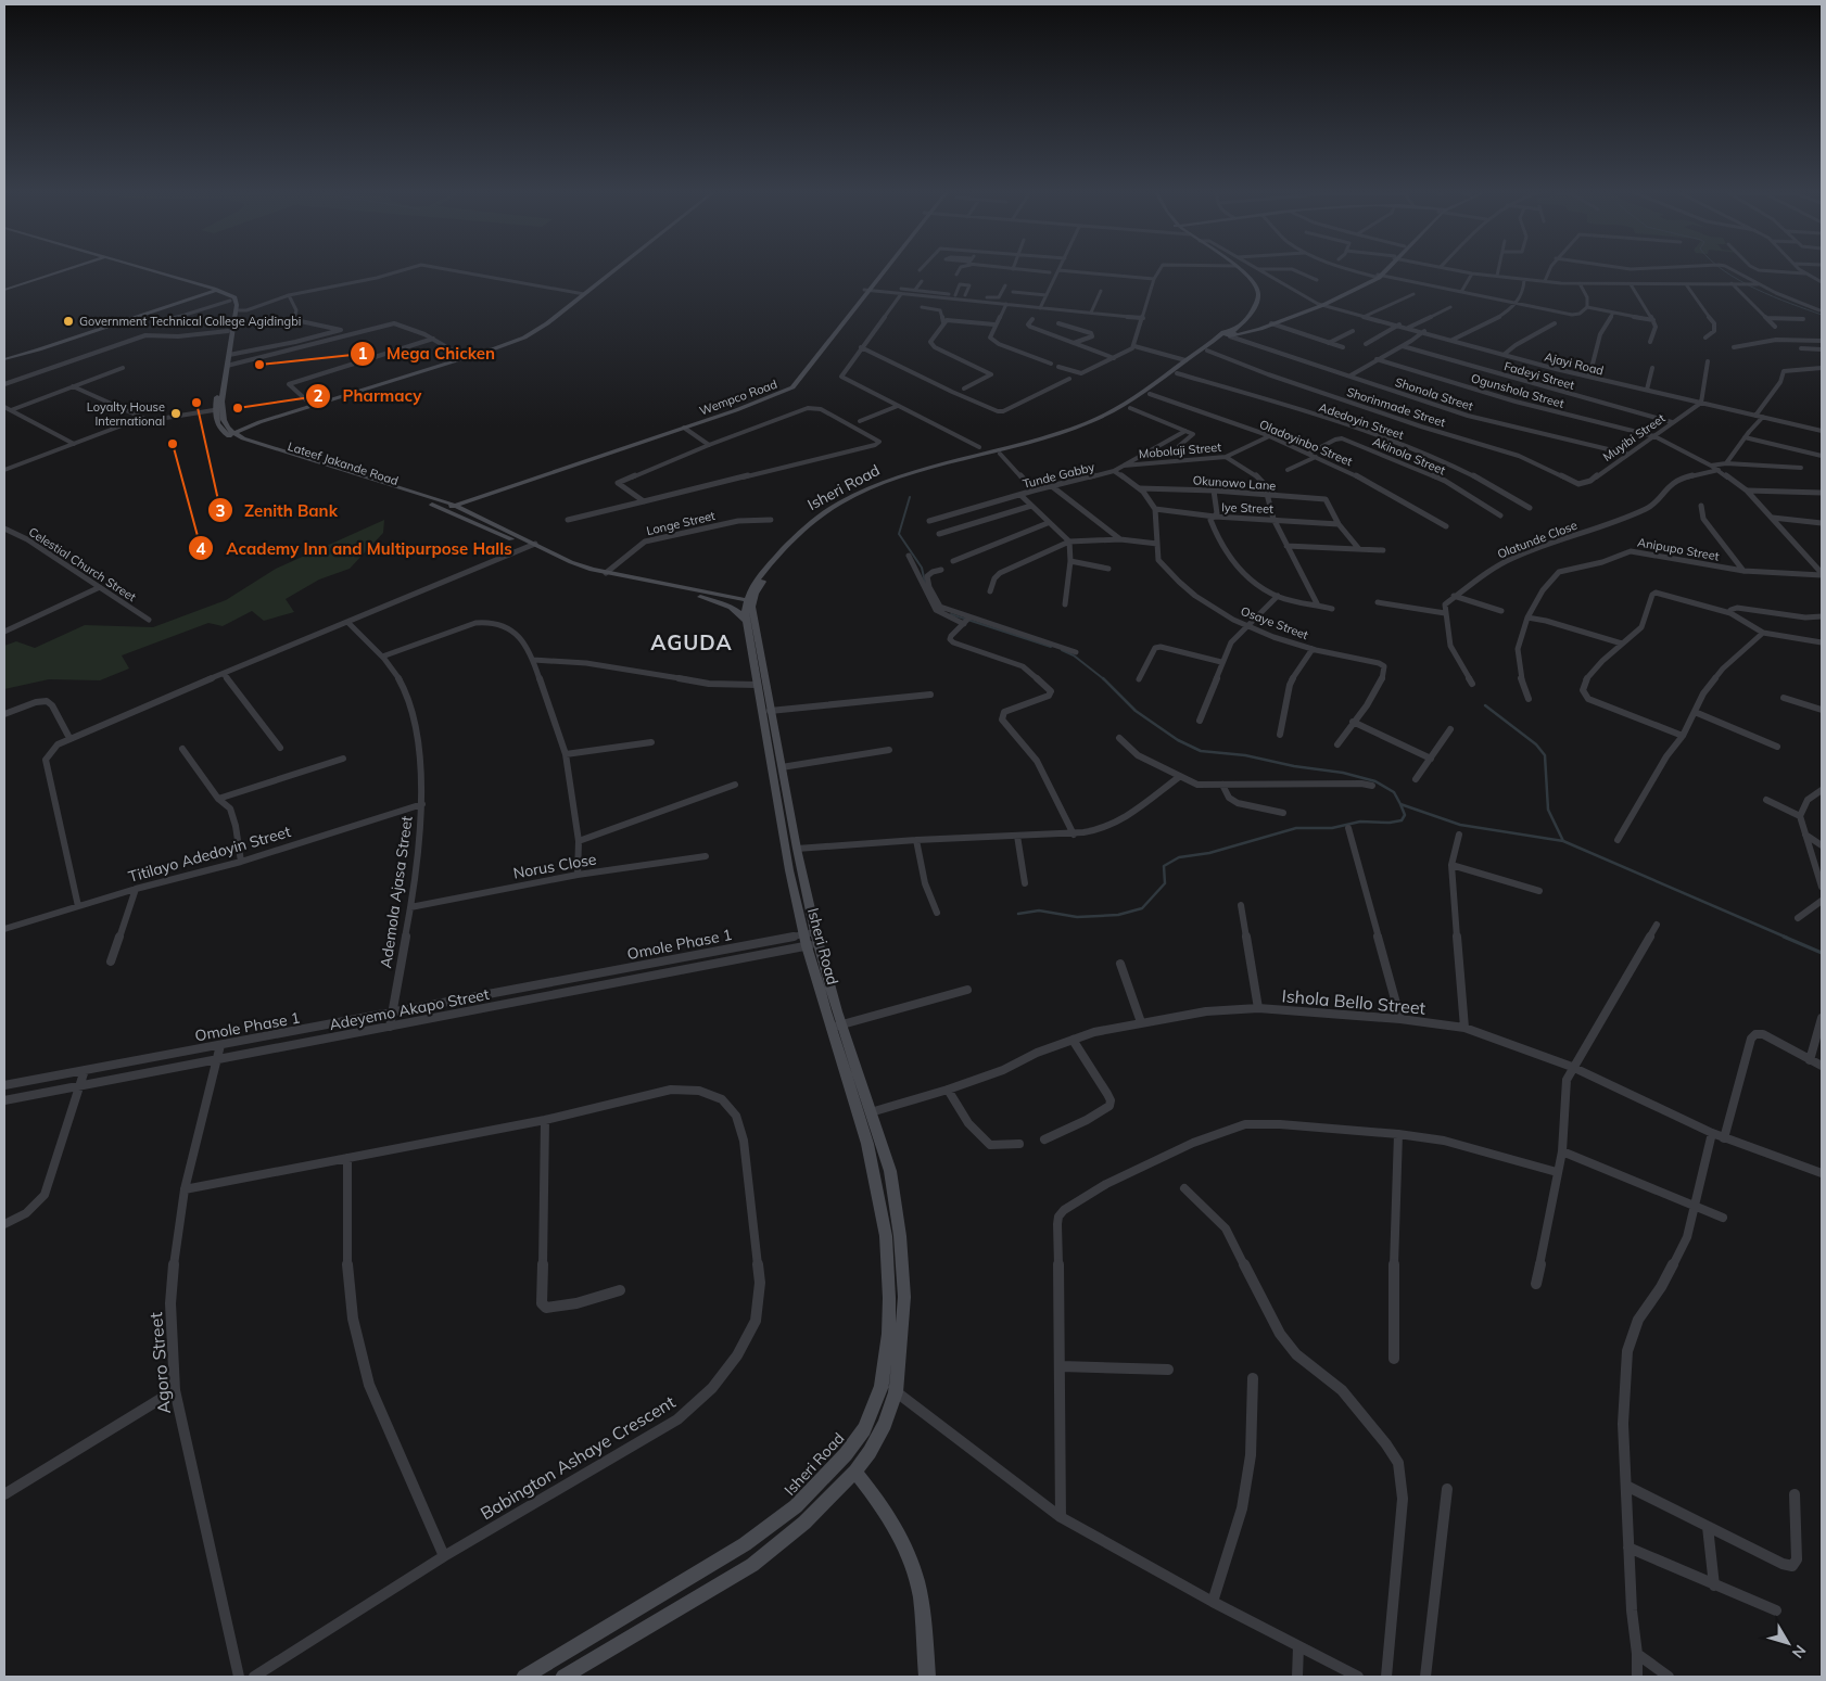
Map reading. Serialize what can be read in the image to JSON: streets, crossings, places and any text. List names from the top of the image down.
{
  "streets": {
    "main road": ["Wempco Road", "Lateef Jakande Road", "Isheri Road"],
    "street": [
      "Ajayi Road",
      "Fadeyi Street",
      "Ogunshola Street",
      "Shonola Street",
      "Shorinmade Street",
      "Adedoyin Street",
      "Muyibi Street",
      "Oladoyinbo Street",
      "Mobolaji Street",
      "Akinola Street",
      "Tunde Gabby",
      "Okunowo Lane",
      "Iye Street",
      "Longe Street",
      "Olatunde Close",
      "Anipupo Street",
      "Celestial Church Street",
      "Osaye Street",
      "Titilayo Adedoyin Street",
      "Norus Close",
      "Ademola Ajasa Street",
      "Omole Phase 1",
      "Ishola Bello Street",
      "Adeyemo Akapo Street",
      "Agoro Street",
      "Babington Ashaye Crescent"
    ]
  },
  "crossings": [
    ["Ajayi Road", "Muyibi Street"],
    ["Fadeyi Street", "Muyibi Street"],
    ["Ogunshola Street", "Muyibi Street"],
    ["Ogunshola Street", "Olatunde Close"],
    ["Ogunshola Street", "Anipupo Street"],
    ["Shonola Street", "Muyibi Street"],
    ["Shonola Street", "Isheri Road"],
    ["Wempco Road", "Lateef Jakande Road"],
    ["Shorinmade Street", "Muyibi Street"],
    ["Shorinmade Street", "Isheri Road"],
    ["Adedoyin Street", "Isheri Road"],
    ["Oladoyinbo Street", "Mobolaji Street"],
    ["Oladoyinbo Street", "Akinola Street"],
    ["Oladoyinbo Street", "Isheri Road"],
    ["Mobolaji Street", "Tunde Gabby"],
    ["Lateef Jakande Road", "Isheri Road"],
    ["Lateef Jakande Road", "Longe Street"],
    ["Okunowo Lane", "Iye Street"],
    ["Isheri Road", "Omole Phase 1"],
    ["Isheri Road", "Ishola Bello Street"],
    ["Isheri Road", "Adeyemo Akapo Street"],
    ["Iye Street", "Osaye Street"],
    ["Titilayo Adedoyin Street", "Ademola Ajasa Street"],
    ["Norus Close", "Ademola Ajasa Street"],
    ["Ademola Ajasa Street", "Omole Phase 1"],
    ["Ademola Ajasa Street", "Adeyemo Akapo Street"],
    ["Omole Phase 1", "Agoro Street"],
    ["Adeyemo Akapo Street", "Agoro Street"],
    ["Agoro Street", "Babington Ashaye Crescent"]
  ],
  "districts": ["AGUDA"],
  "places": [
    "Government Technical College Agidingbi",
    "Mega Chicken",
    "Zenith Bank",
    "Pharmacy",
    "Loyalty House International",
    "Academy Inn and Multipurpose Halls"
  ],
  "north": "bottom right"
}
